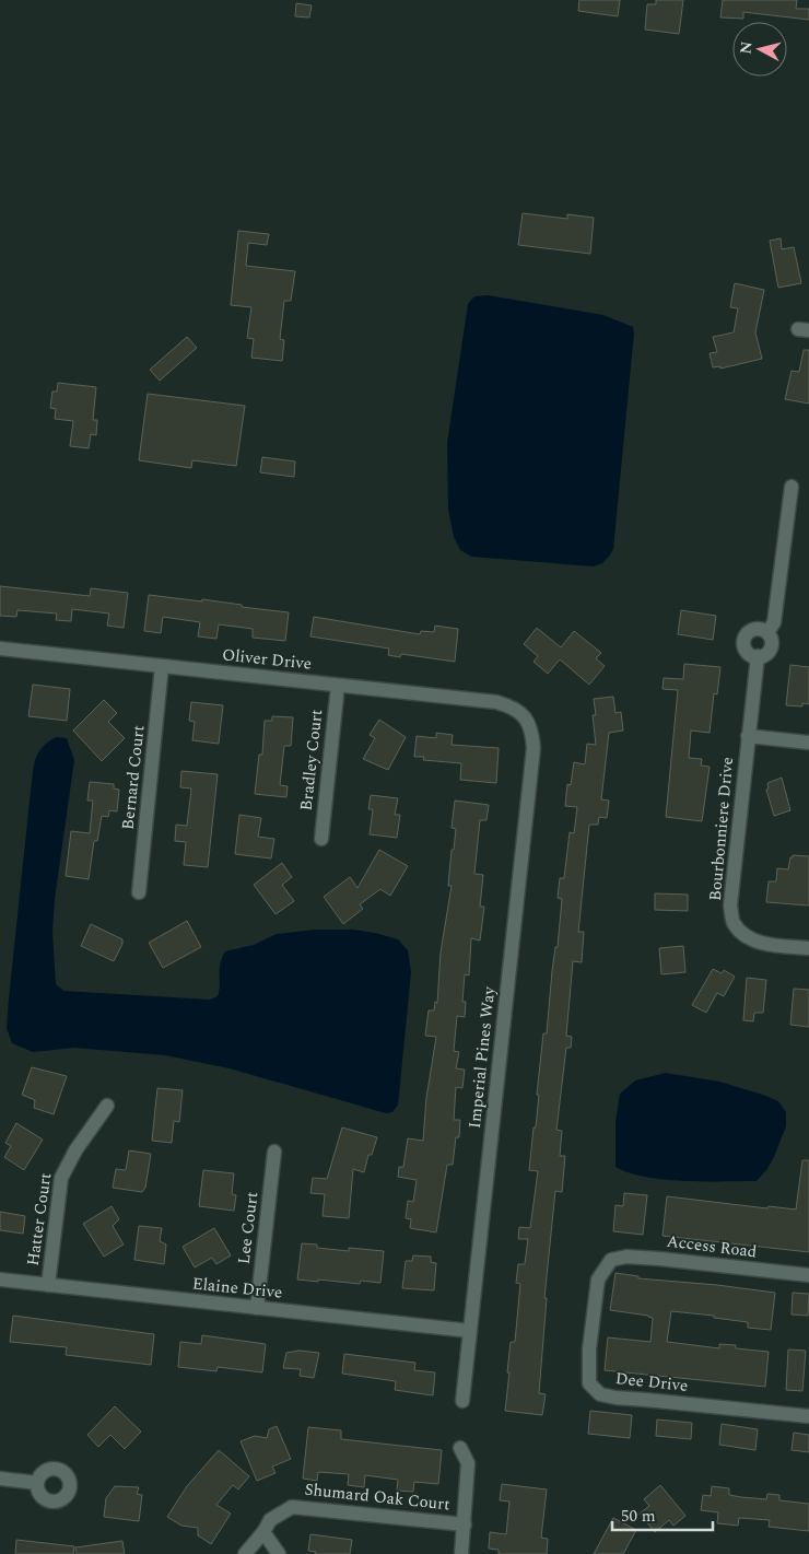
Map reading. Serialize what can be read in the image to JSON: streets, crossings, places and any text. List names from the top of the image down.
{
  "streets": {
    "street": [
      "Oliver Drive",
      "Bradley Court",
      "Bernard Court",
      "Bourbonniere Drive",
      "Imperial Pines Way",
      "Hatter Court",
      "Lee Court",
      "Access Road",
      "Elaine Drive",
      "Dee Drive",
      "Shumard Oak Court"
    ]
  },
  "crossings": [
    ["Oliver Drive", "Bradley Court"],
    ["Oliver Drive", "Bernard Court"],
    ["Oliver Drive", "Imperial Pines Way"],
    ["Imperial Pines Way", "Elaine Drive"],
    ["Hatter Court", "Elaine Drive"],
    ["Lee Court", "Elaine Drive"],
    ["Access Road", "Dee Drive"]
  ],
  "scale_bar": "50 m",
  "north": "left"
}
